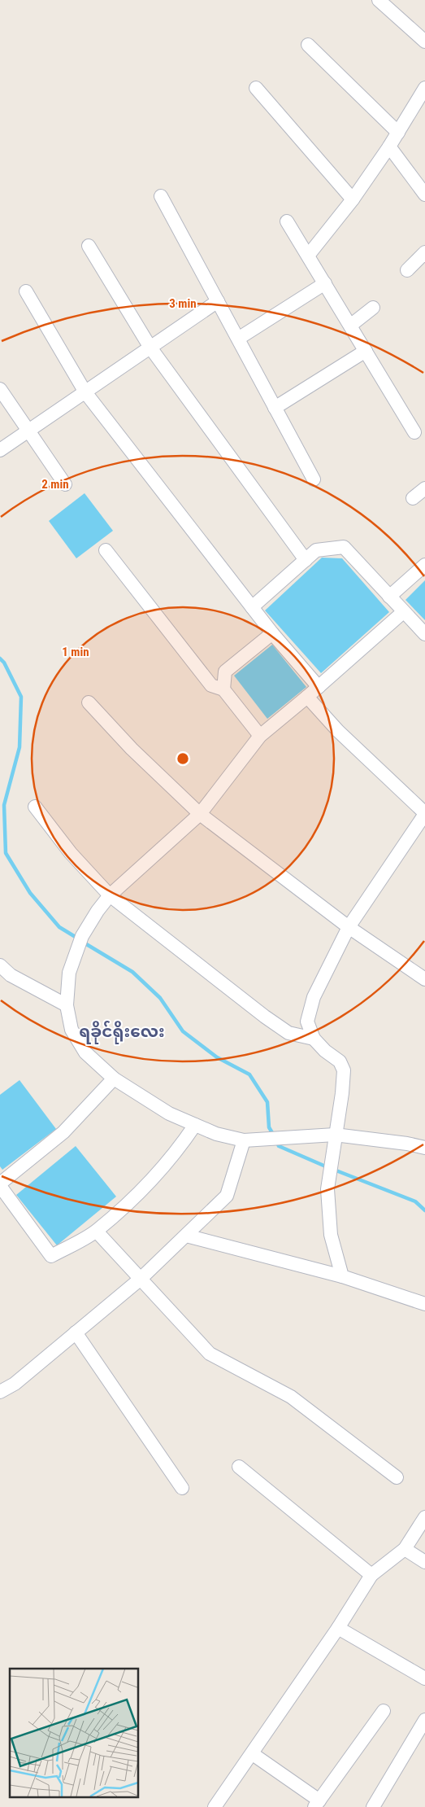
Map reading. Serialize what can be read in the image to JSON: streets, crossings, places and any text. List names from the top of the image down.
{
  "districts": ["ရခိုင်ရိုးလေး"],
  "rings": ["3 min", "2 min", "1 min"]
}
